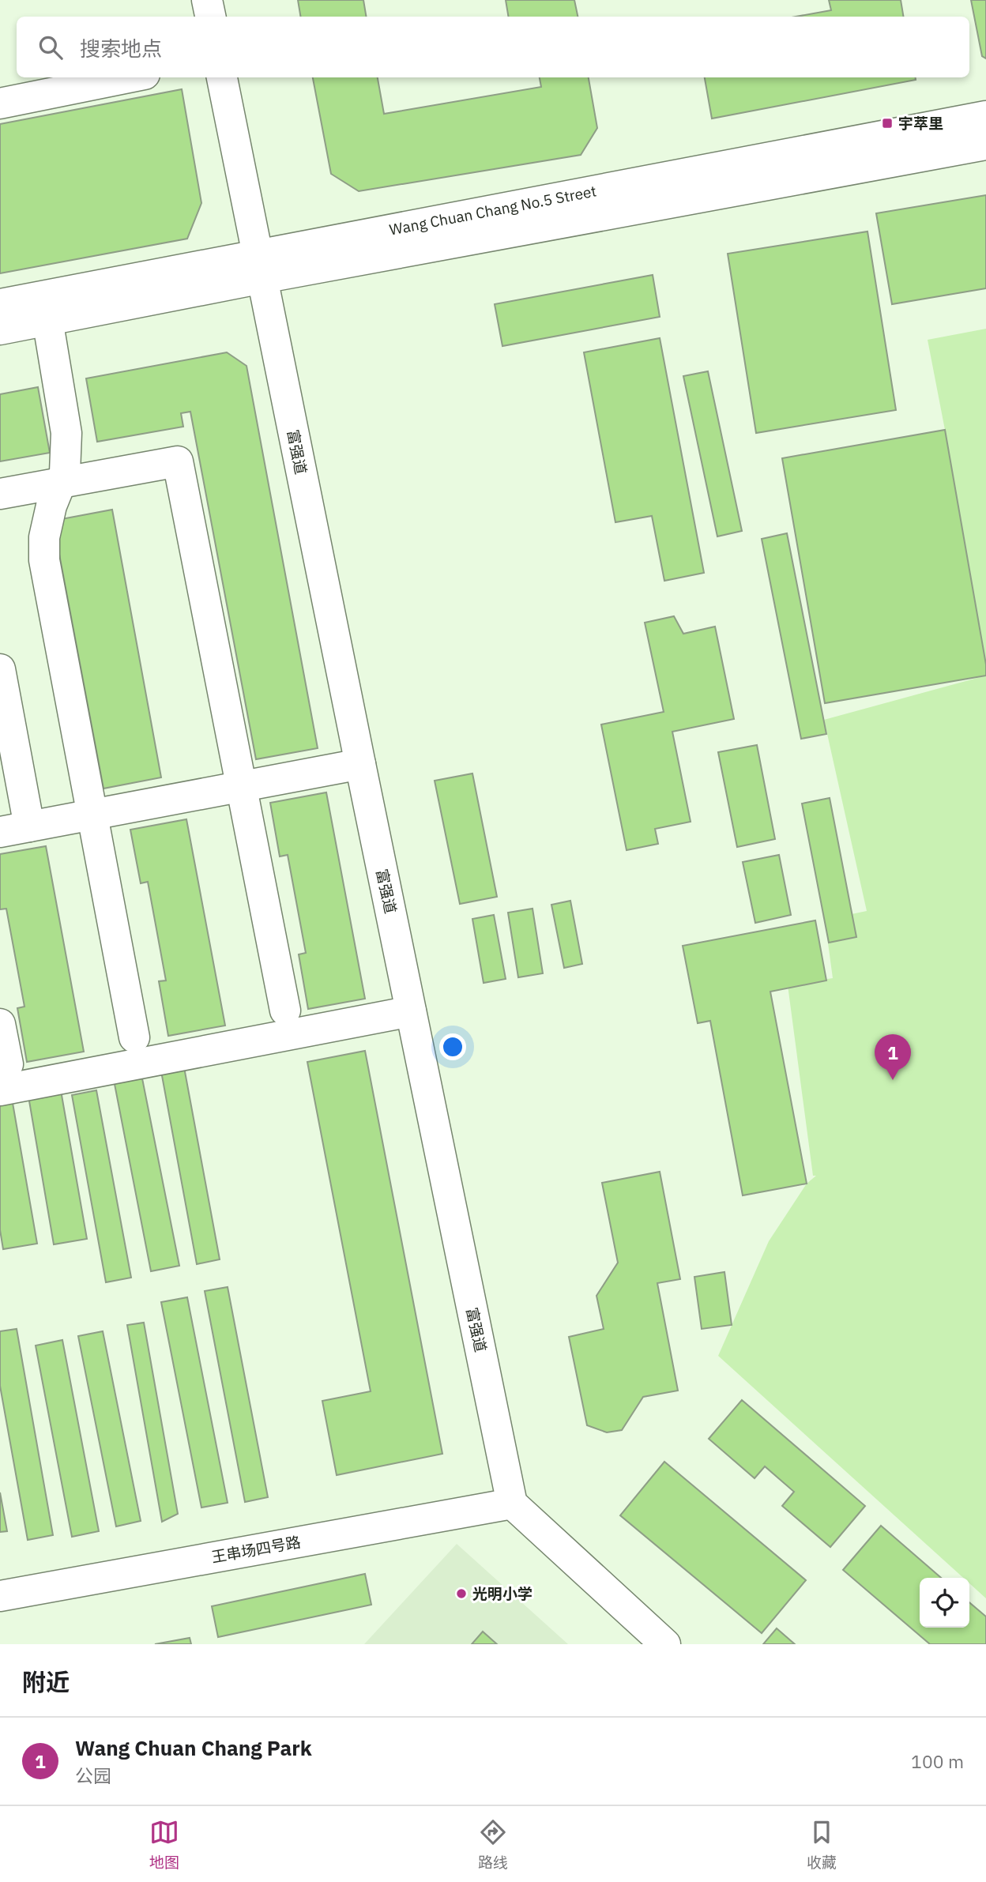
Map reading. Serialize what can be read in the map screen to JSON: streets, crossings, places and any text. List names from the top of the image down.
{
  "streets": {
    "street": ["Wang Chuan Chang No.5 Street", "富强道", "王串场四号路"]
  },
  "crossings": [
    ["Wang Chuan Chang No.5 Street", "富强道"],
    ["富强道", "王串场四号路"]
  ],
  "places": {
    "transit": ["宇萃里"],
    "other": ["光明小学"]
  },
  "page": {
    "search": "搜索地点",
    "pins": "1",
    "heading": "附近",
    "list": [
      {
        "mark": "1",
        "name": "Wang Chuan Chang Park",
        "note": "公园",
        "value": "100 m"
      }
    ],
    "nav": ["地图", "路线", "收藏"]
  }
}
